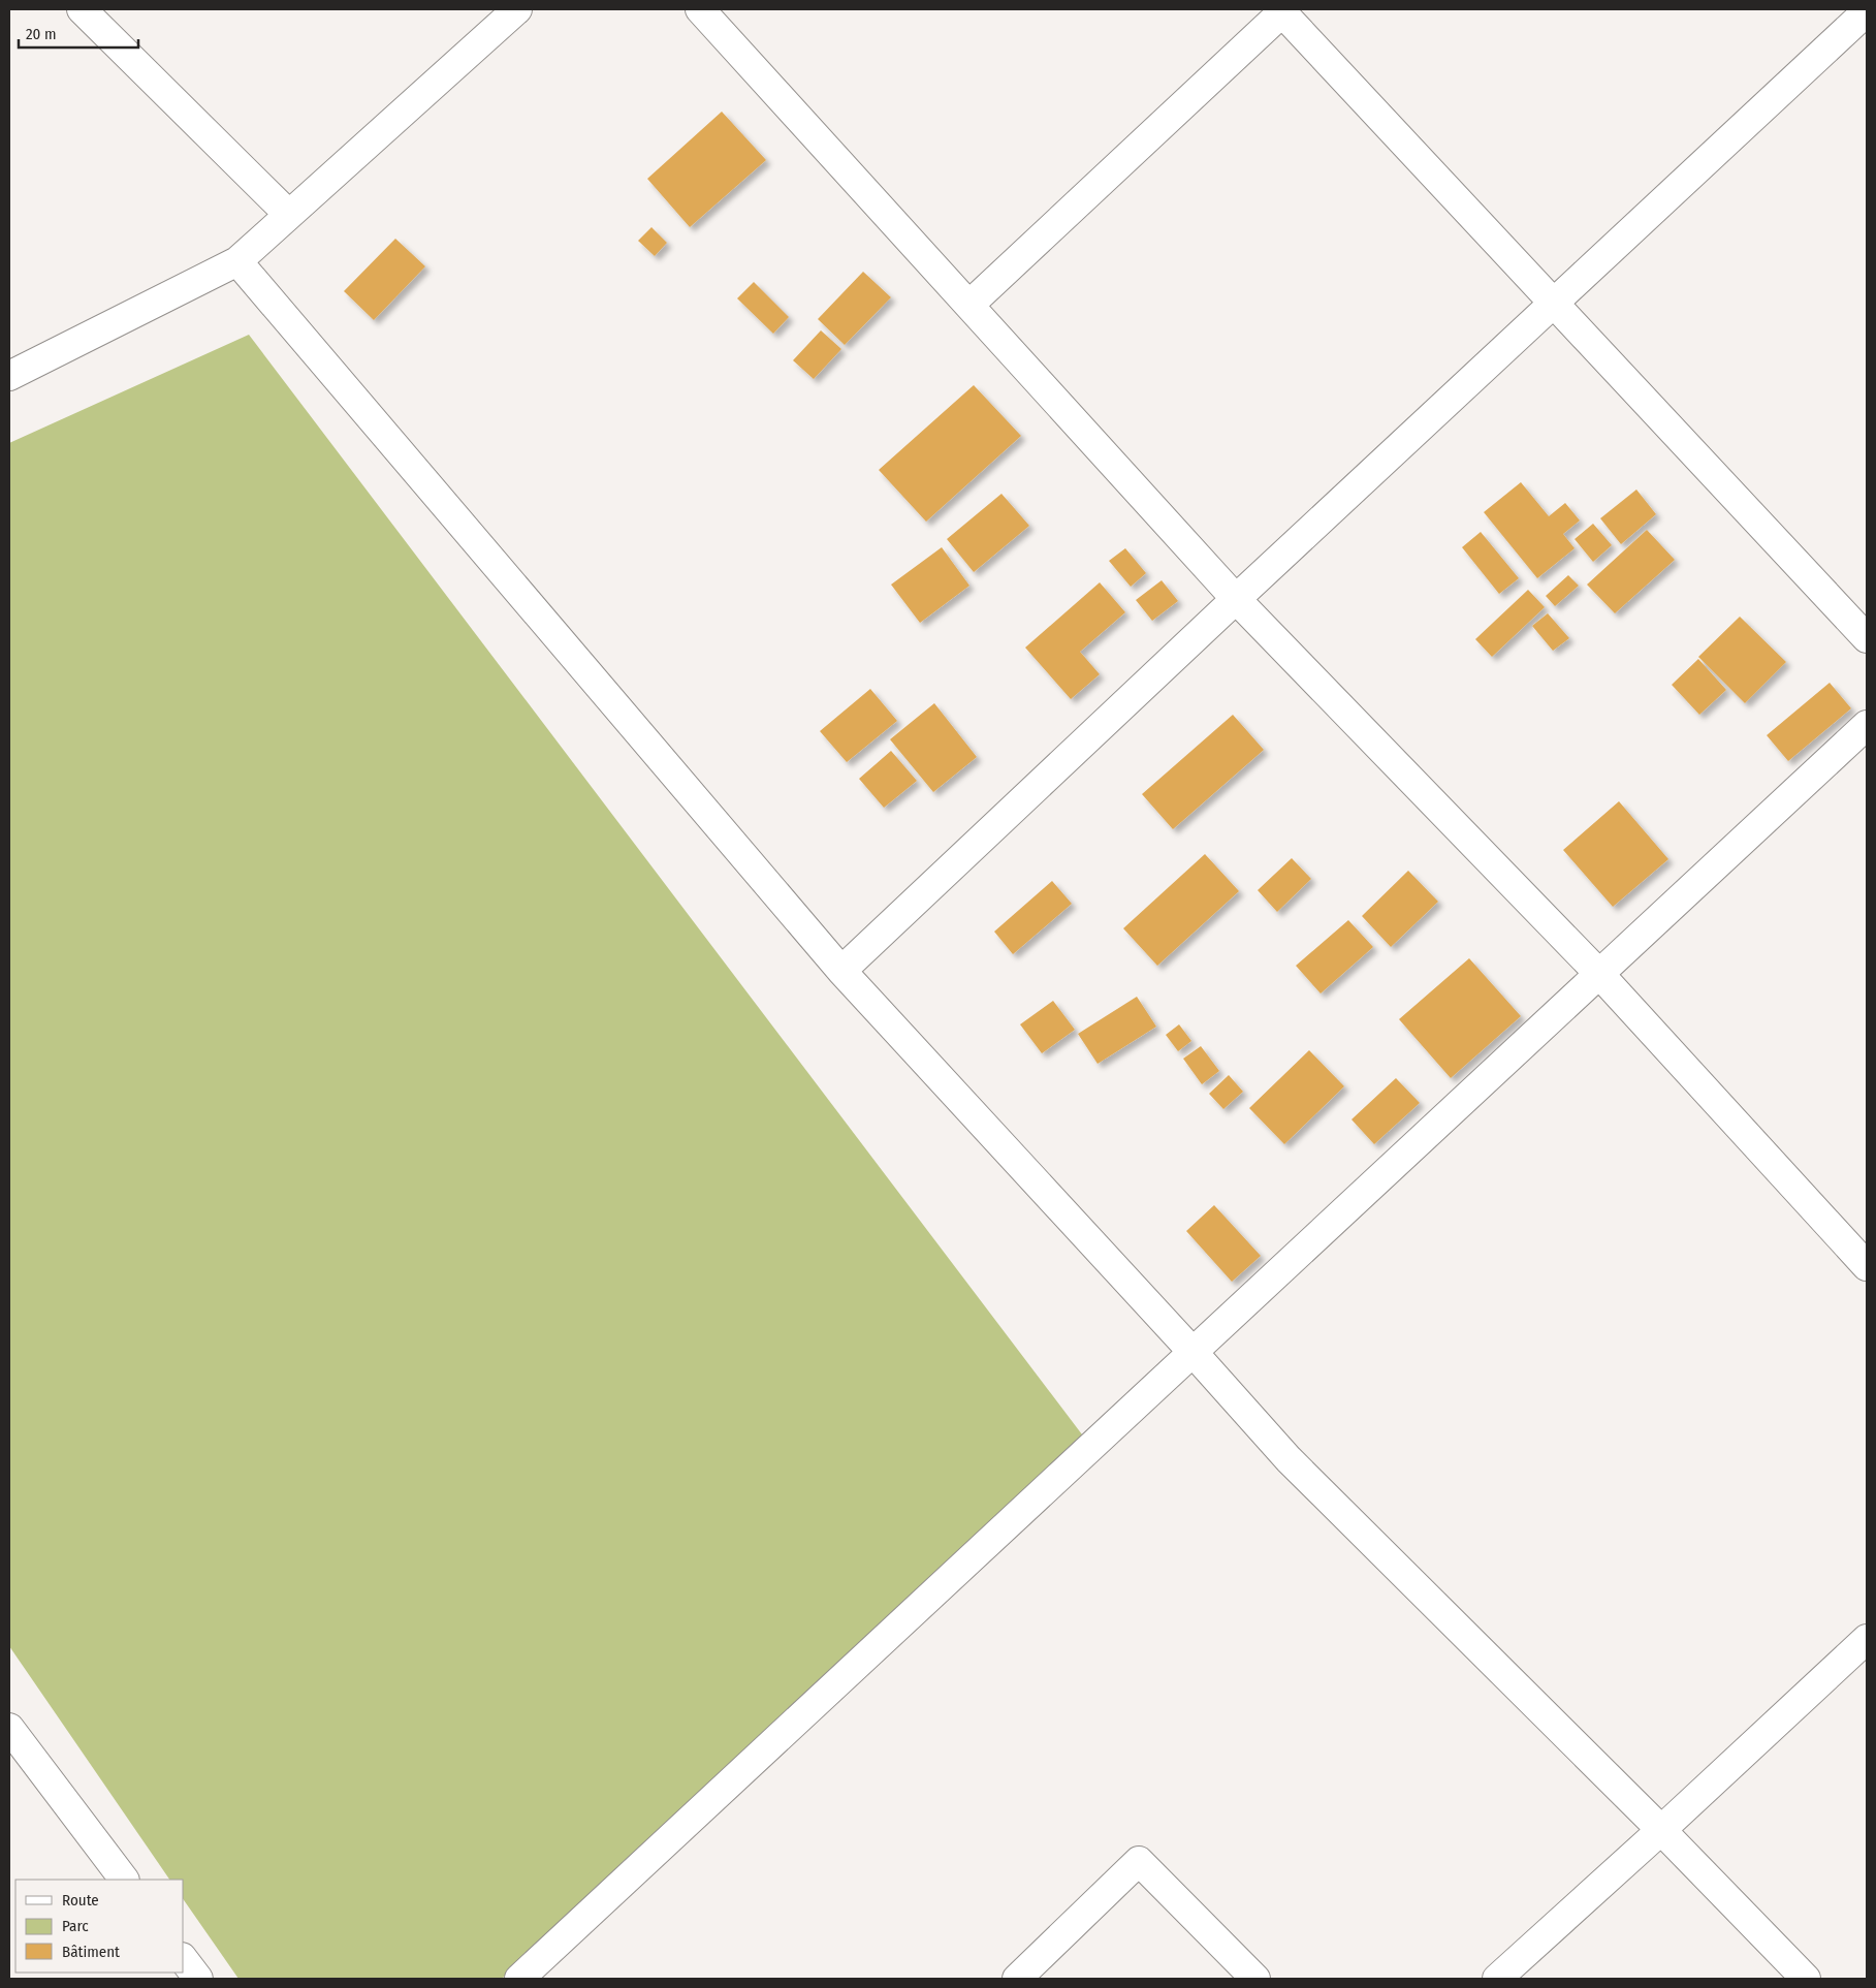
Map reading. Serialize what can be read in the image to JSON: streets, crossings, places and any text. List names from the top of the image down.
{
  "legend": ["Route", "Parc", "Bâtiment"],
  "scale_bar": "20 m"
}
